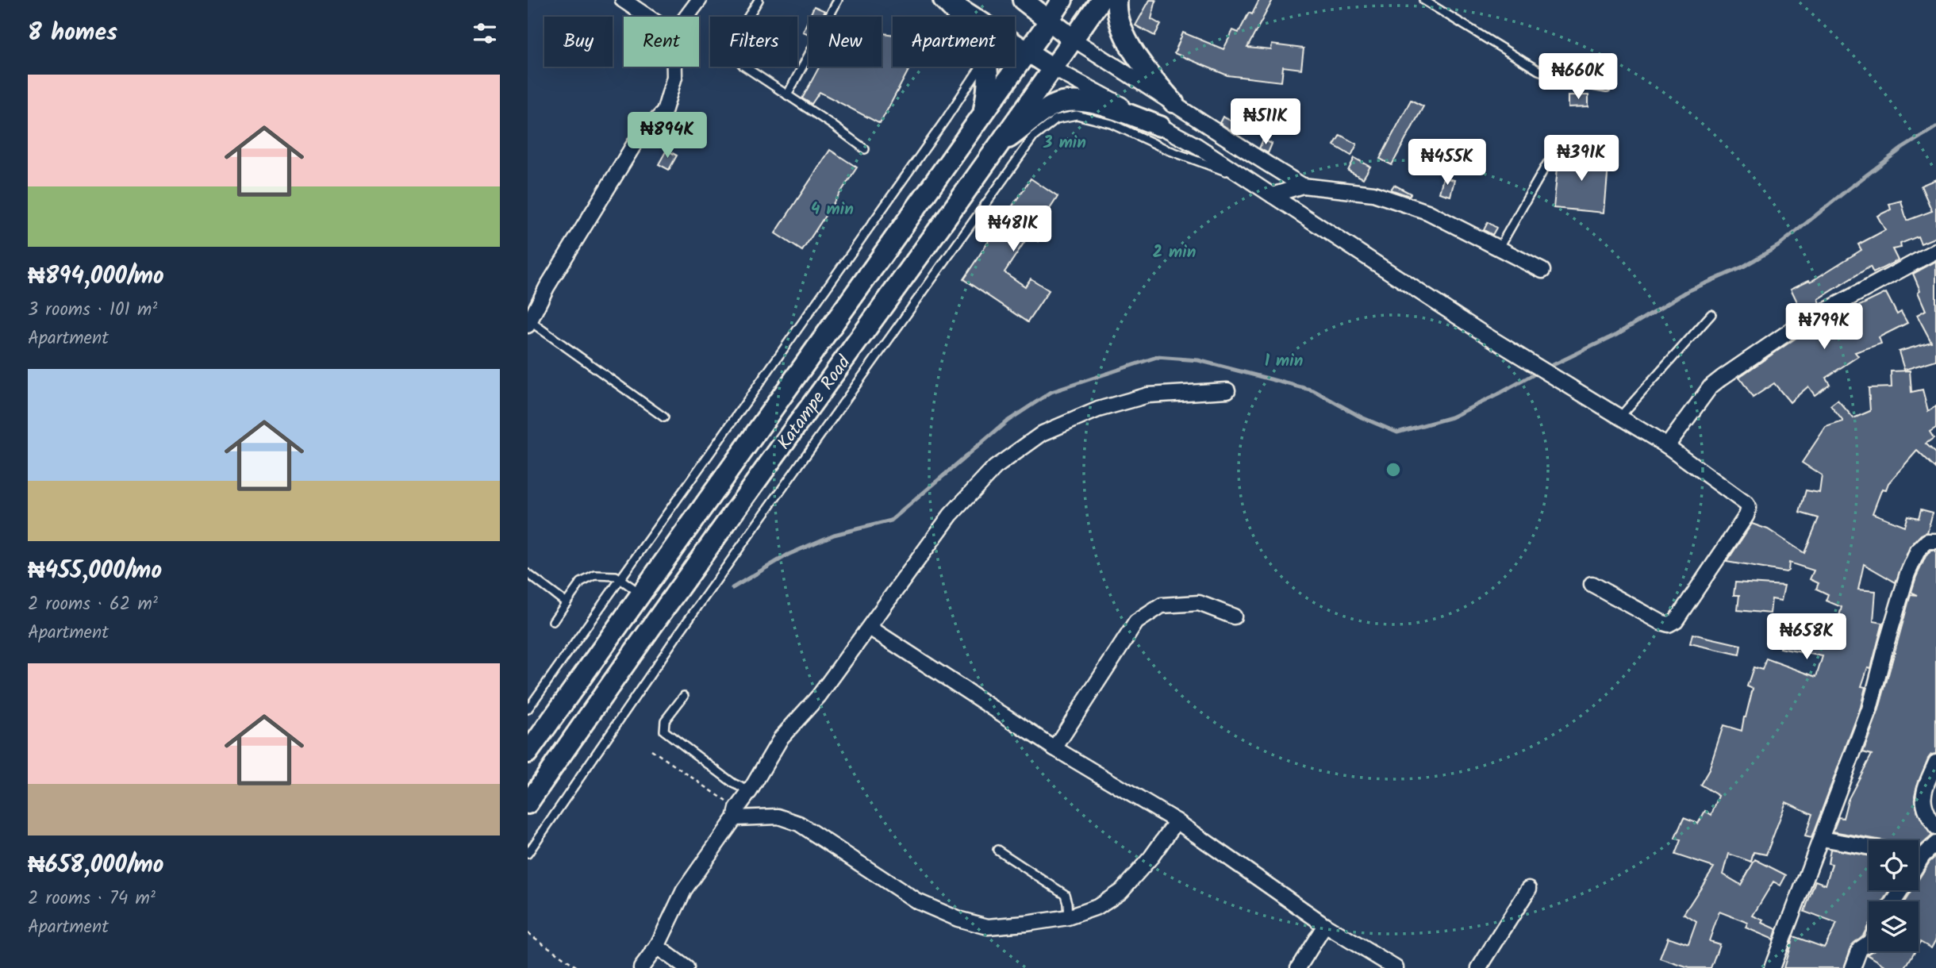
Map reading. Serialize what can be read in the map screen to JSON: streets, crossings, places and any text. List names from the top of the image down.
{
  "streets": {
    "main road": ["Katampe Road"]
  },
  "page": {
    "heading": "8 homes",
    "chip": [
      "Buy",
      "Rent",
      "Filters",
      "New",
      "Apartment"
    ],
    "price": [
      "₦660K",
      "₦511K",
      "₦894K",
      "₦391K",
      "₦455K",
      "₦481K",
      "₦799K",
      "₦658K"
    ],
    "list": [
      {
        "name": "₦894,000/mo",
        "note": "3 rooms · 101 m² · Apartment"
      },
      {
        "name": "₦455,000/mo",
        "note": "2 rooms · 62 m² · Apartment"
      },
      {
        "name": "₦658,000/mo",
        "note": "2 rooms · 74 m² · Apartment"
      }
    ]
  },
  "rings": [
    "3 min",
    "4 min",
    "2 min",
    "1 min"
  ]
}
